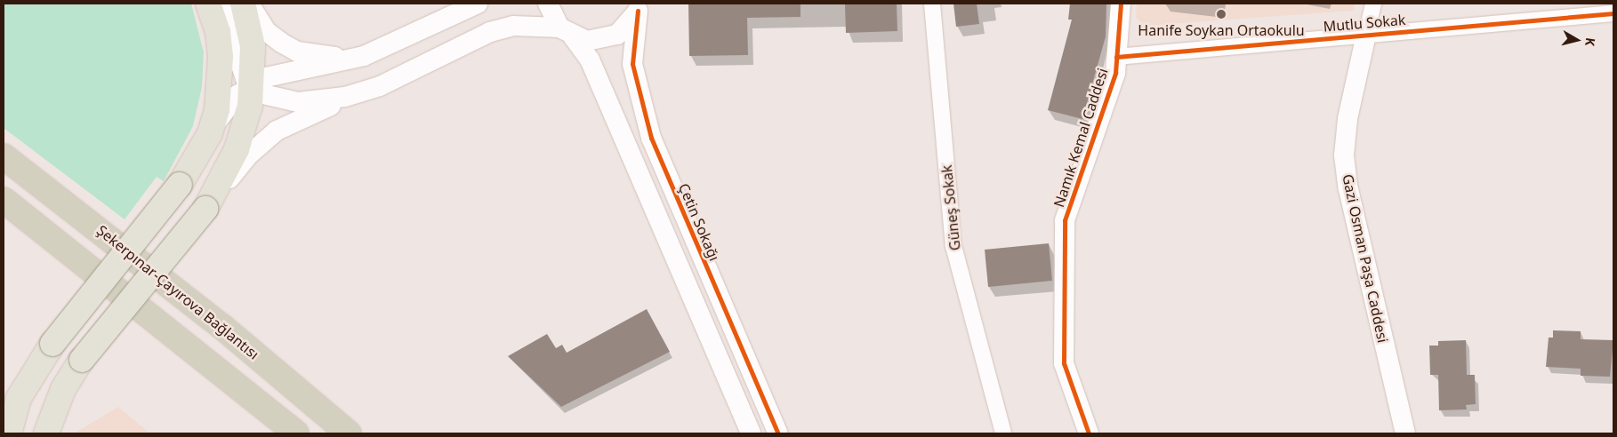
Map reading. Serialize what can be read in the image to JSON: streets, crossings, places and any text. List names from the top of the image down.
{
  "streets": {
    "highway": ["Şekerpınar-Çayırova Bağlantısı"],
    "street": [
      "Mutlu Sokak",
      "Namık Kemal Caddesi",
      "Güneş Sokak",
      "Çetin Sokağı",
      "Gazi Osman Paşa Caddesi"
    ]
  },
  "crossings": [
    ["Mutlu Sokak", "Namık Kemal Caddesi"],
    ["Mutlu Sokak", "Gazi Osman Paşa Caddesi"]
  ],
  "places": ["Hanife Soykan Ortaokulu"],
  "north": "right"
}
